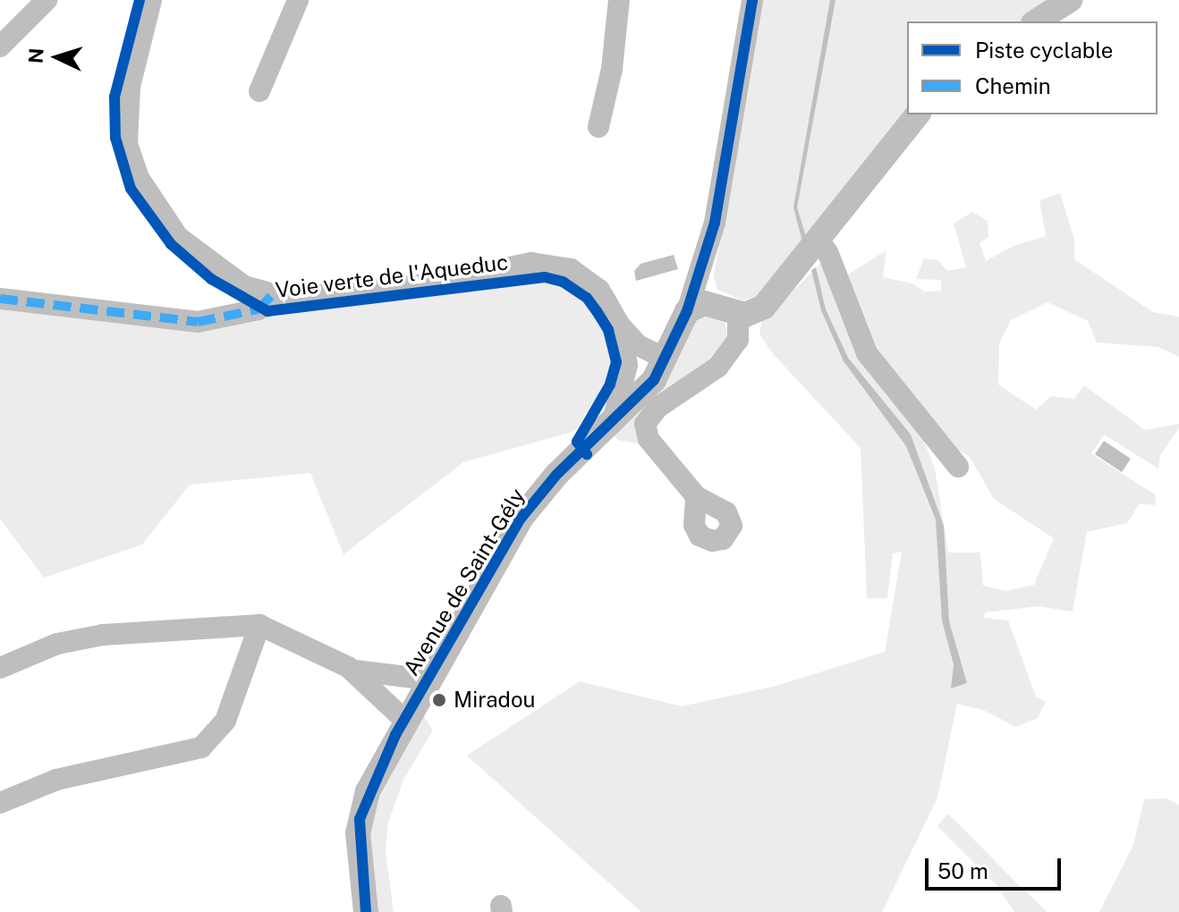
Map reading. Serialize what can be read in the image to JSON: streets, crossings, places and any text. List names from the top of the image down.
{
  "streets": {
    "street": ["Avenue de Saint-Gély"],
    "cycle path": ["Voie verte de l'Aqueduc"]
  },
  "places": ["Miradou"],
  "legend": ["Piste cyclable", "Chemin"],
  "scale_bar": "50 m",
  "north": "left"
}
